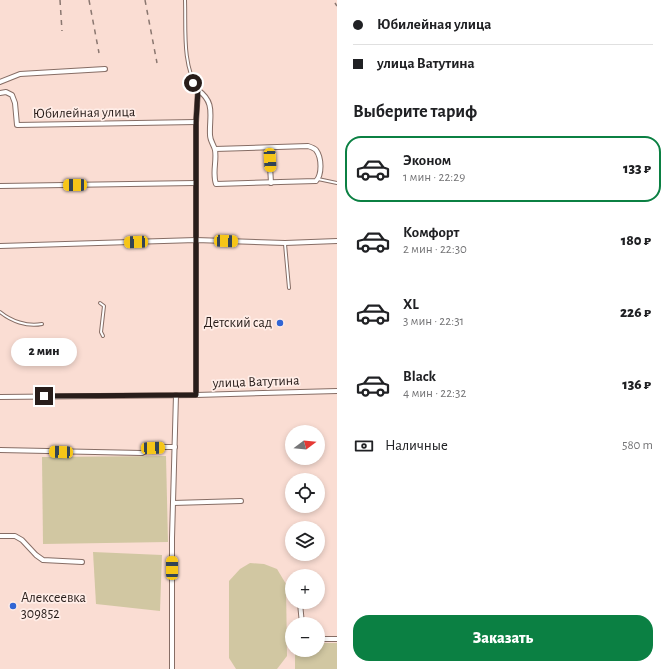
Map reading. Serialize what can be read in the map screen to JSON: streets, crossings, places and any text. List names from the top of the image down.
{
  "streets": {
    "street": ["Юбилейная улица", "улица Ватутина"]
  },
  "places": ["Детский сад", "Алексеевка 309852"],
  "north": "right",
  "page": {
    "banner": ["Юбилейная улица", "улица Ватутина"],
    "heading": "Выберите тариф",
    "list": [
      {
        "name": "Эконом",
        "note": "1 мин · 22:29",
        "value": "133 ₽"
      },
      {
        "name": "Комфорт",
        "note": "2 мин · 22:30",
        "value": "180 ₽"
      },
      {
        "name": "XL",
        "note": "3 мин · 22:31",
        "value": "226 ₽"
      },
      {
        "name": "Black",
        "note": "4 мин · 22:32",
        "value": "136 ₽"
      }
    ],
    "bubble": "2 мин",
    "pay": ["Наличные", "580 m"],
    "map_buttons": ["+", "−"],
    "buttons": "Заказать"
  }
}
